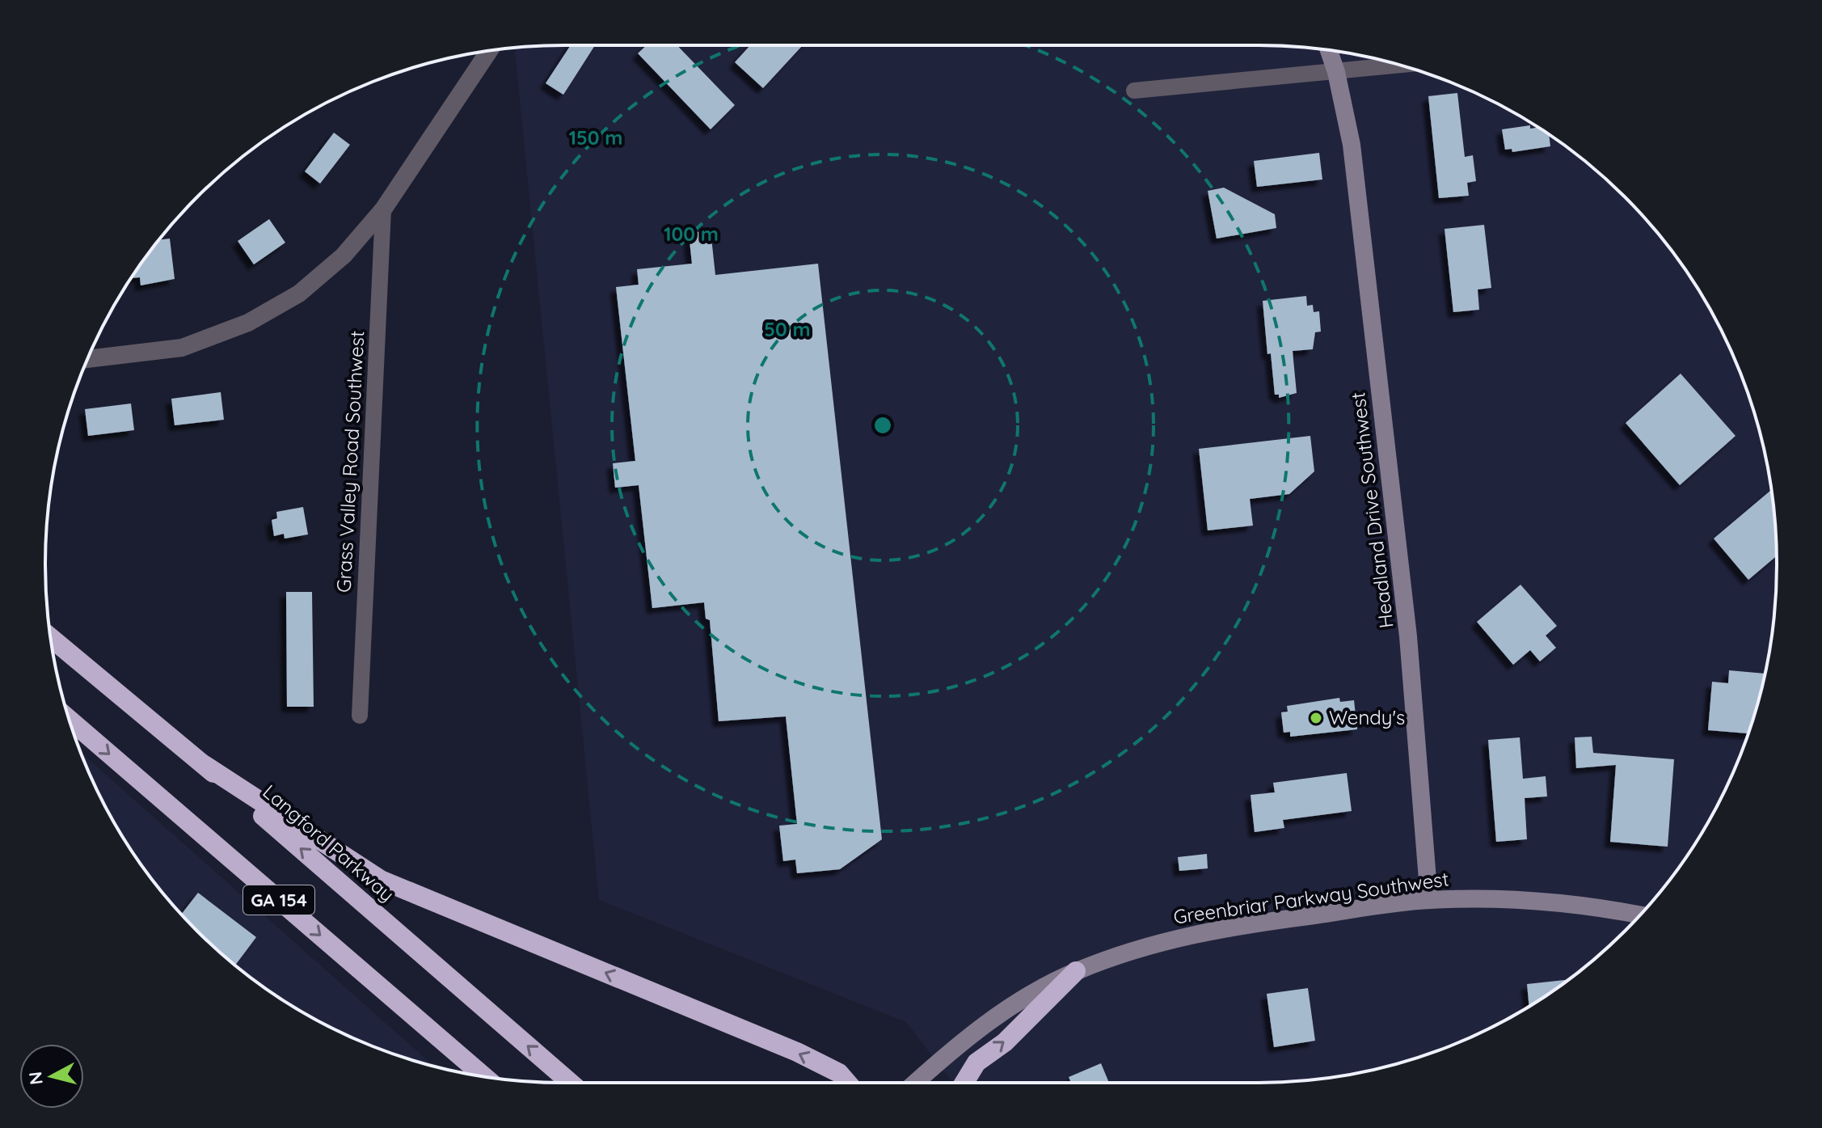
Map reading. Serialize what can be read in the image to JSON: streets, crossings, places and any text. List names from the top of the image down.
{
  "streets": {
    "highway": ["Langford Parkway", "GA 154"],
    "main road": ["Headland Drive Southwest", "Greenbriar Parkway Southwest"],
    "street": ["Grass Valley Road Southwest"]
  },
  "crossings": [
    ["Headland Drive Southwest", "Greenbriar Parkway Southwest"]
  ],
  "places": ["Wendy's"],
  "north": "left",
  "rings": ["150 m", "100 m", "50 m"]
}
